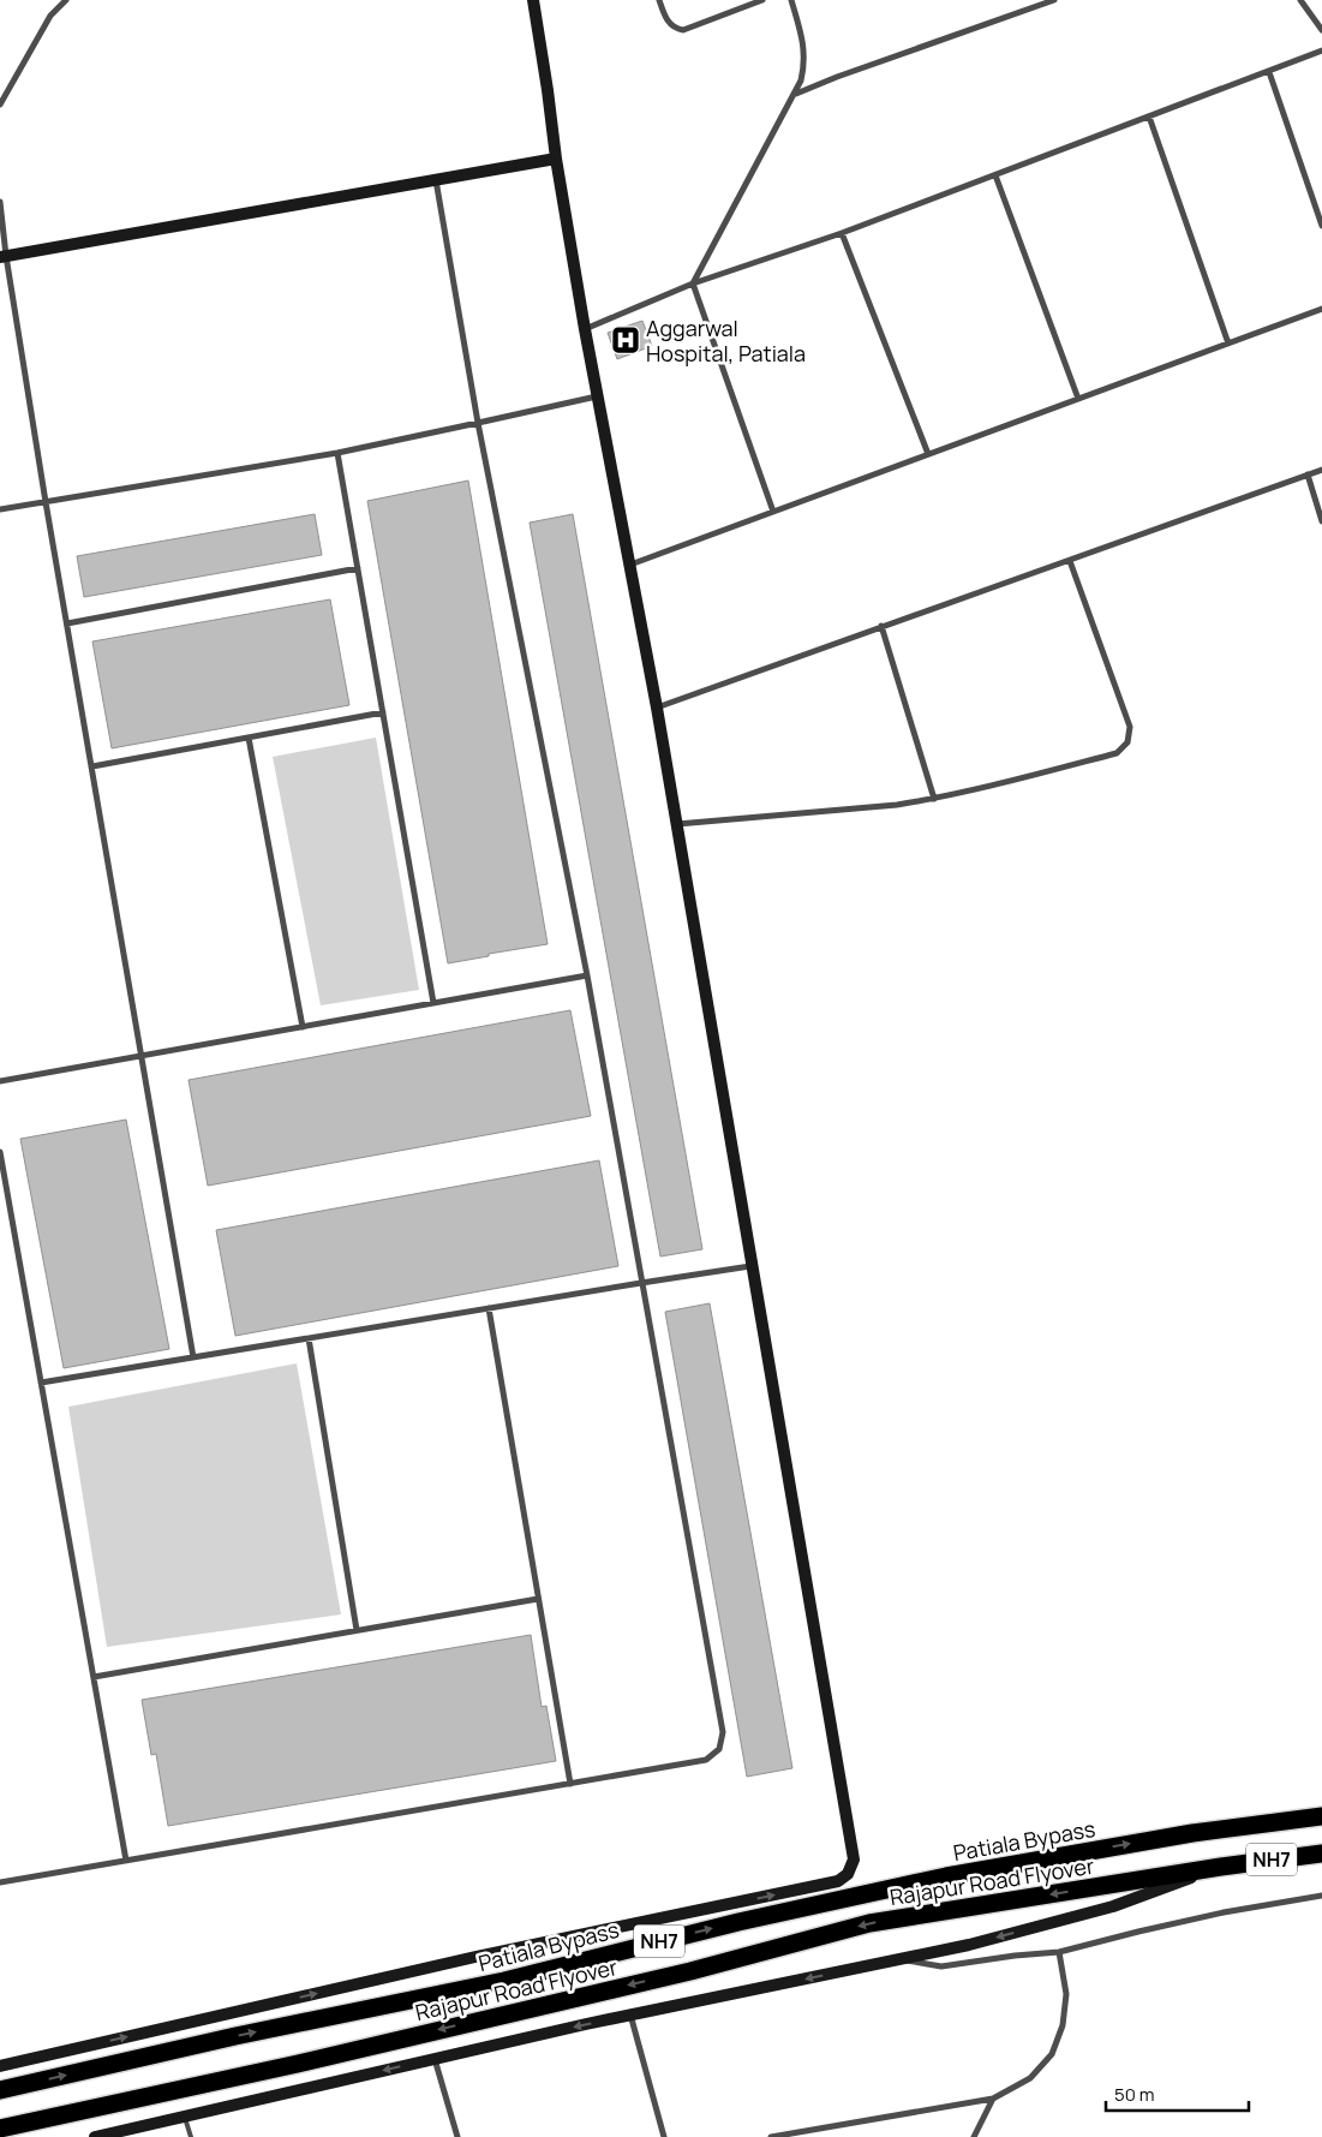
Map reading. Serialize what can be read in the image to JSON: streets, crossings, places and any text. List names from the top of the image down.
{
  "streets": {
    "highway": ["Patiala Bypass", "NH7", "Rajapur Road Flyover"]
  },
  "crossings": [
    ["NH7", "Rajapur Road Flyover"]
  ],
  "one_way": ["Patiala Bypass", "Rajapur Road Flyover"],
  "places": {
    "hospital": ["Aggarwal Hospital, Patiala"]
  },
  "scale_bar": "50 m"
}
